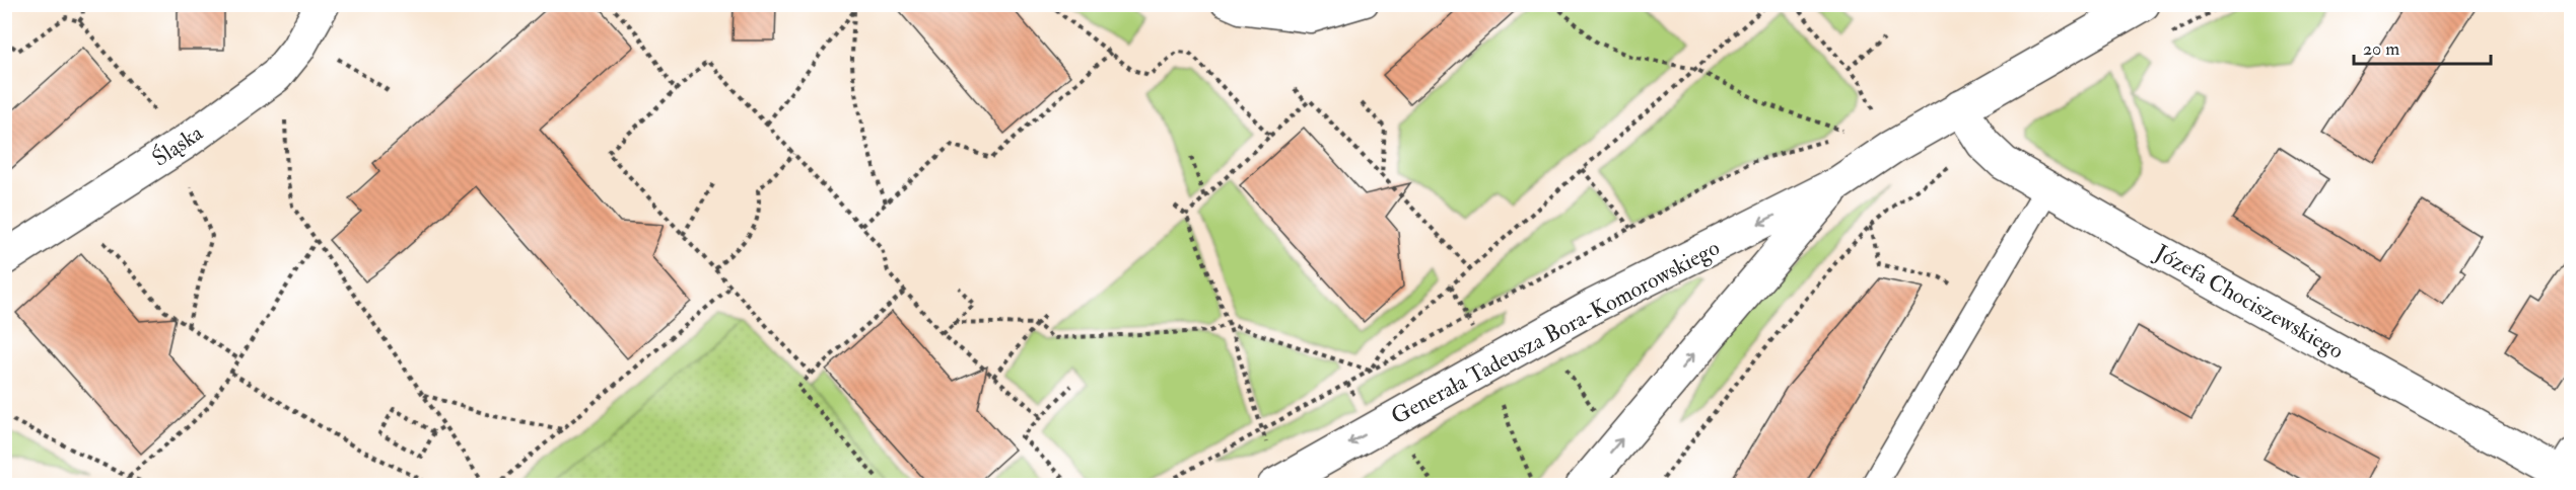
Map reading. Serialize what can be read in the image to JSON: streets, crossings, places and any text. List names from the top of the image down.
{
  "streets": {
    "street": ["Śląska", "Józefa Chociszewskiego", "Generała Tadeusza Bora-Komorowskiego"]
  },
  "crossings": [
    ["Józefa Chociszewskiego", "Generała Tadeusza Bora-Komorowskiego"]
  ],
  "scale_bar": "20 m"
}
